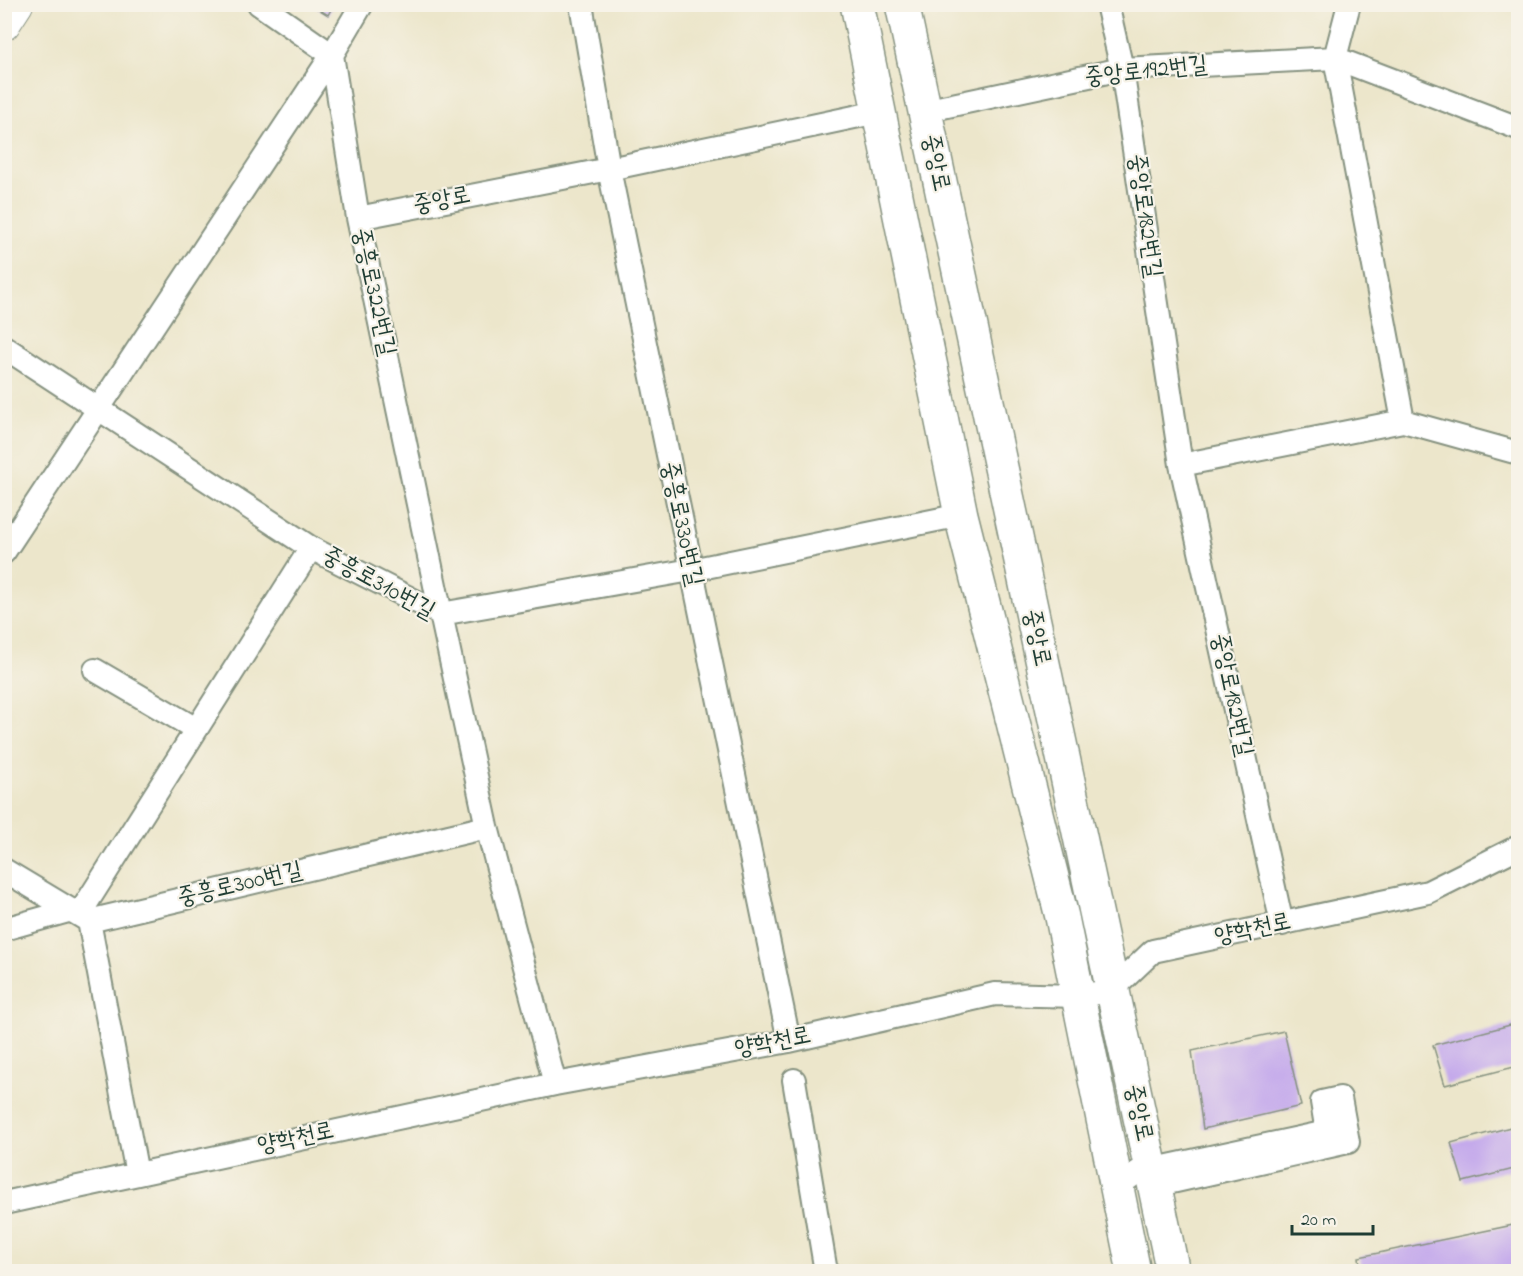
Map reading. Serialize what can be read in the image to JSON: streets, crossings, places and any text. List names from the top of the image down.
{
  "streets": {
    "main road": ["중앙로"],
    "street": [
      "중앙로192번길",
      "중앙로182번길",
      "중흥로322번길",
      "중흥로330번길",
      "중흥로310번길",
      "중흥로300번길",
      "양학천로"
    ]
  },
  "crossings": [
    ["중앙로192번길", "중앙로"],
    ["중앙로192번길", "중앙로182번길"],
    ["중앙로", "중흥로322번길"],
    ["중앙로", "중흥로330번길"],
    ["중앙로", "양학천로"],
    ["중앙로182번길", "양학천로"],
    ["중흥로322번길", "중흥로310번길"],
    ["중흥로330번길", "양학천로"],
    ["중흥로310번길", "중흥로300번길"],
    ["중흥로310번길", "양학천로"]
  ],
  "scale_bar": "20 m"
}
